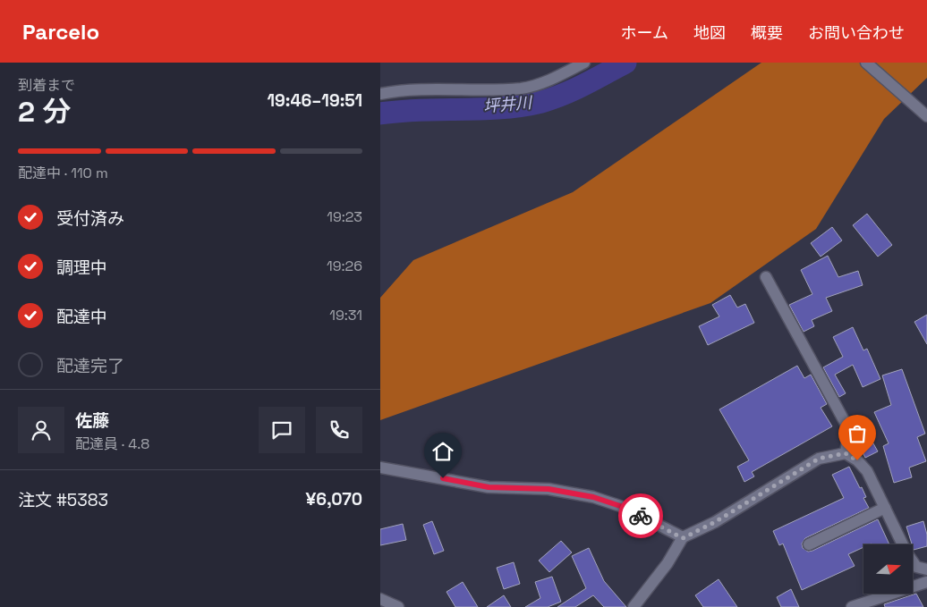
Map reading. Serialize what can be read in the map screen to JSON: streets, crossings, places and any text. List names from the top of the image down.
{
  "water": ["坪井川"],
  "north": "right",
  "page": {
    "header": "Parcelo",
    "nav": [
      "ホーム",
      "地図",
      "概要",
      "お問い合わせ"
    ],
    "heading": ["2 分", "到着まで", "19:46–19:51"],
    "panel": [
      "佐藤",
      "配達員 · 4.8",
      "注文 #5383",
      "¥6,070"
    ],
    "bar": "配達中 · 110 m",
    "list": [
      ["受付済み", "19:23"],
      ["調理中", "19:26"],
      ["配達中", "19:31"],
      "配達完了"
    ]
  }
}
